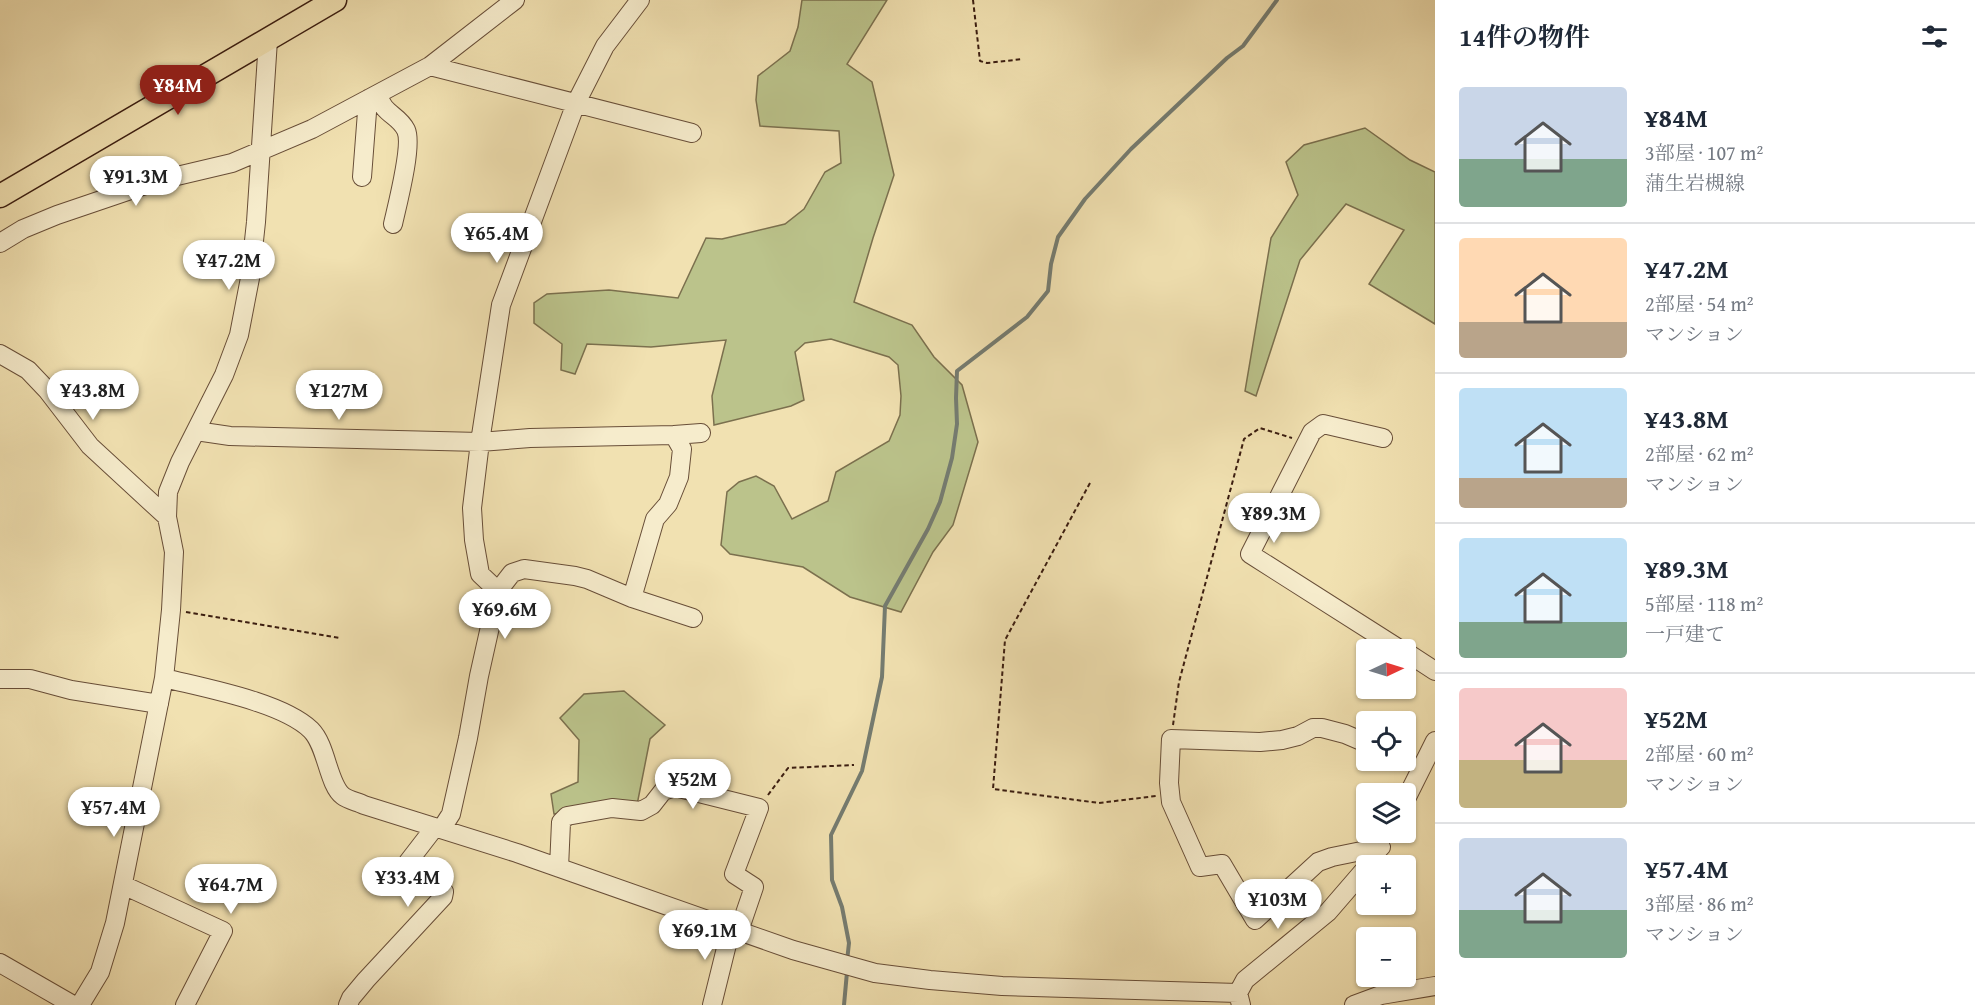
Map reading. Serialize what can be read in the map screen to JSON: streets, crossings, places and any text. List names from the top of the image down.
{
  "north": "right",
  "page": {
    "heading": "14件の物件",
    "price": [
      "¥84M",
      "¥91.3M",
      "¥65.4M",
      "¥47.2M",
      "¥43.8M",
      "¥127M",
      "¥89.3M",
      "¥69.6M",
      "¥52M",
      "¥57.4M",
      "¥33.4M",
      "¥64.7M",
      "¥103M",
      "¥69.1M"
    ],
    "list": [
      {
        "name": "¥84M",
        "note": "3部屋 · 107 m² · 蒲生岩槻線"
      },
      {
        "name": "¥47.2M",
        "note": "2部屋 · 54 m² · マンション"
      },
      {
        "name": "¥43.8M",
        "note": "2部屋 · 62 m² · マンション"
      },
      {
        "name": "¥89.3M",
        "note": "5部屋 · 118 m² · 一戸建て"
      },
      {
        "name": "¥52M",
        "note": "2部屋 · 60 m² · マンション"
      },
      {
        "name": "¥57.4M",
        "note": "3部屋 · 86 m² · マンション"
      }
    ],
    "map_buttons": ["+", "−"]
  }
}
